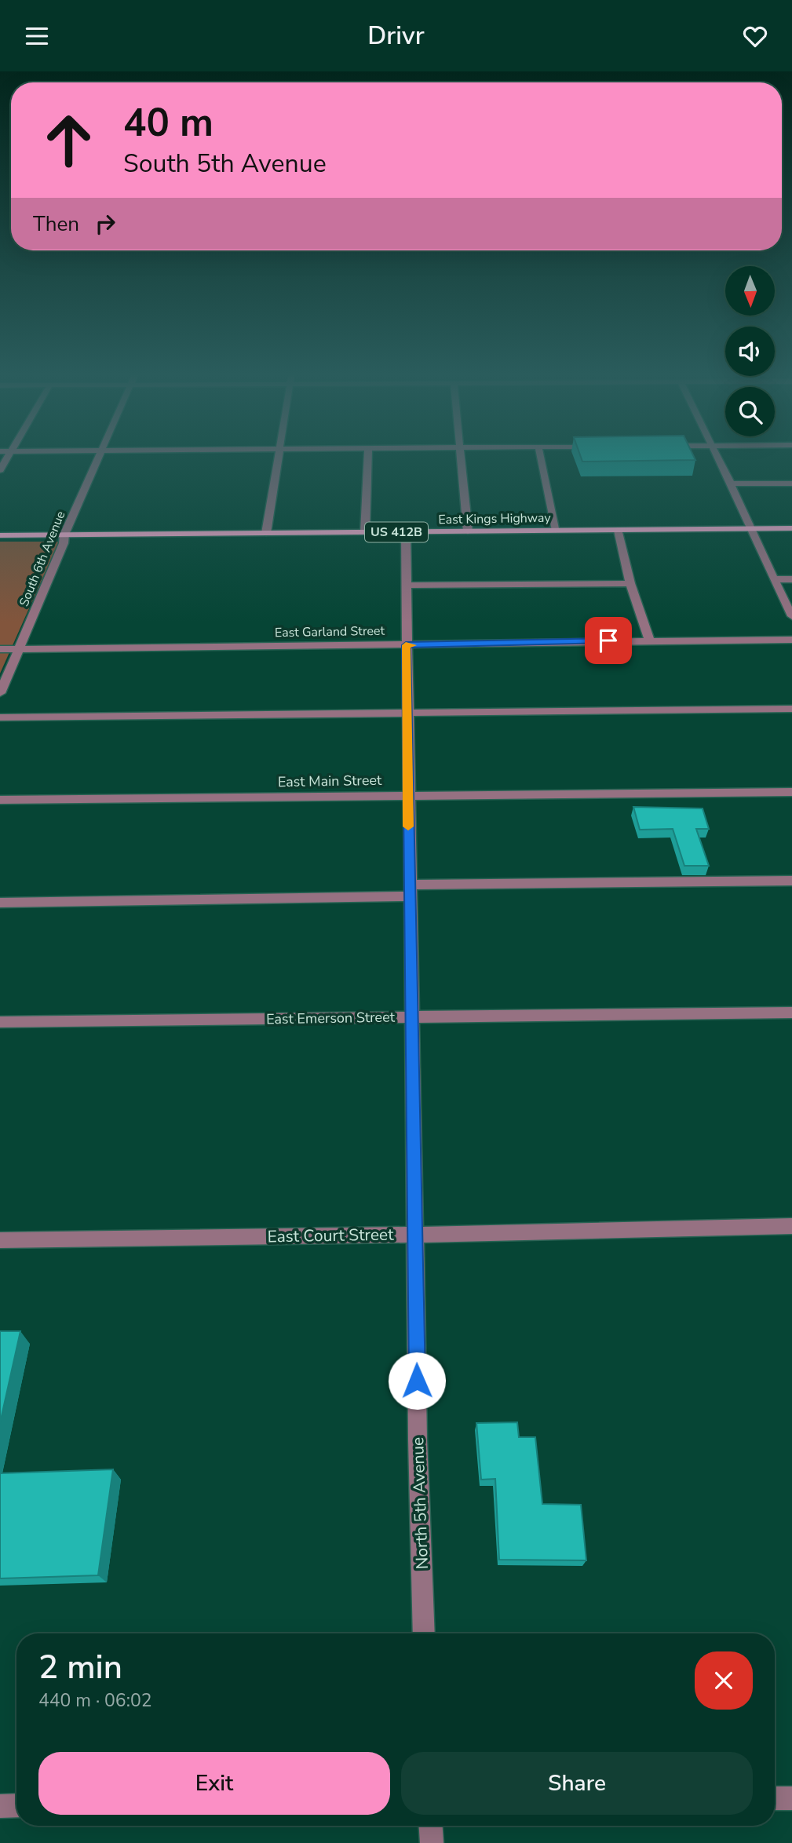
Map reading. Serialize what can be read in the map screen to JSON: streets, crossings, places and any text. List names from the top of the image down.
{
  "streets": {
    "main road": ["East Kings Highway", "US 412B"],
    "street": [
      "South 6th Avenue",
      "East Garland Street",
      "East Main Street",
      "East Emerson Street",
      "East Court Street",
      "North 5th Avenue"
    ]
  },
  "crossings": [
    ["East Kings Highway", "South 6th Avenue"],
    ["East Kings Highway", "North 5th Avenue"],
    ["South 6th Avenue", "East Garland Street"],
    ["East Garland Street", "North 5th Avenue"],
    ["East Main Street", "North 5th Avenue"],
    ["East Emerson Street", "North 5th Avenue"],
    ["East Court Street", "North 5th Avenue"]
  ],
  "north": "bottom",
  "page": {
    "header": "Drivr",
    "turn": ["40 m", "South 5th Avenue"],
    "then": "Then",
    "heading": ["2 min", "440 m · 06:02"],
    "buttons": ["Exit", "Share"]
  }
}
